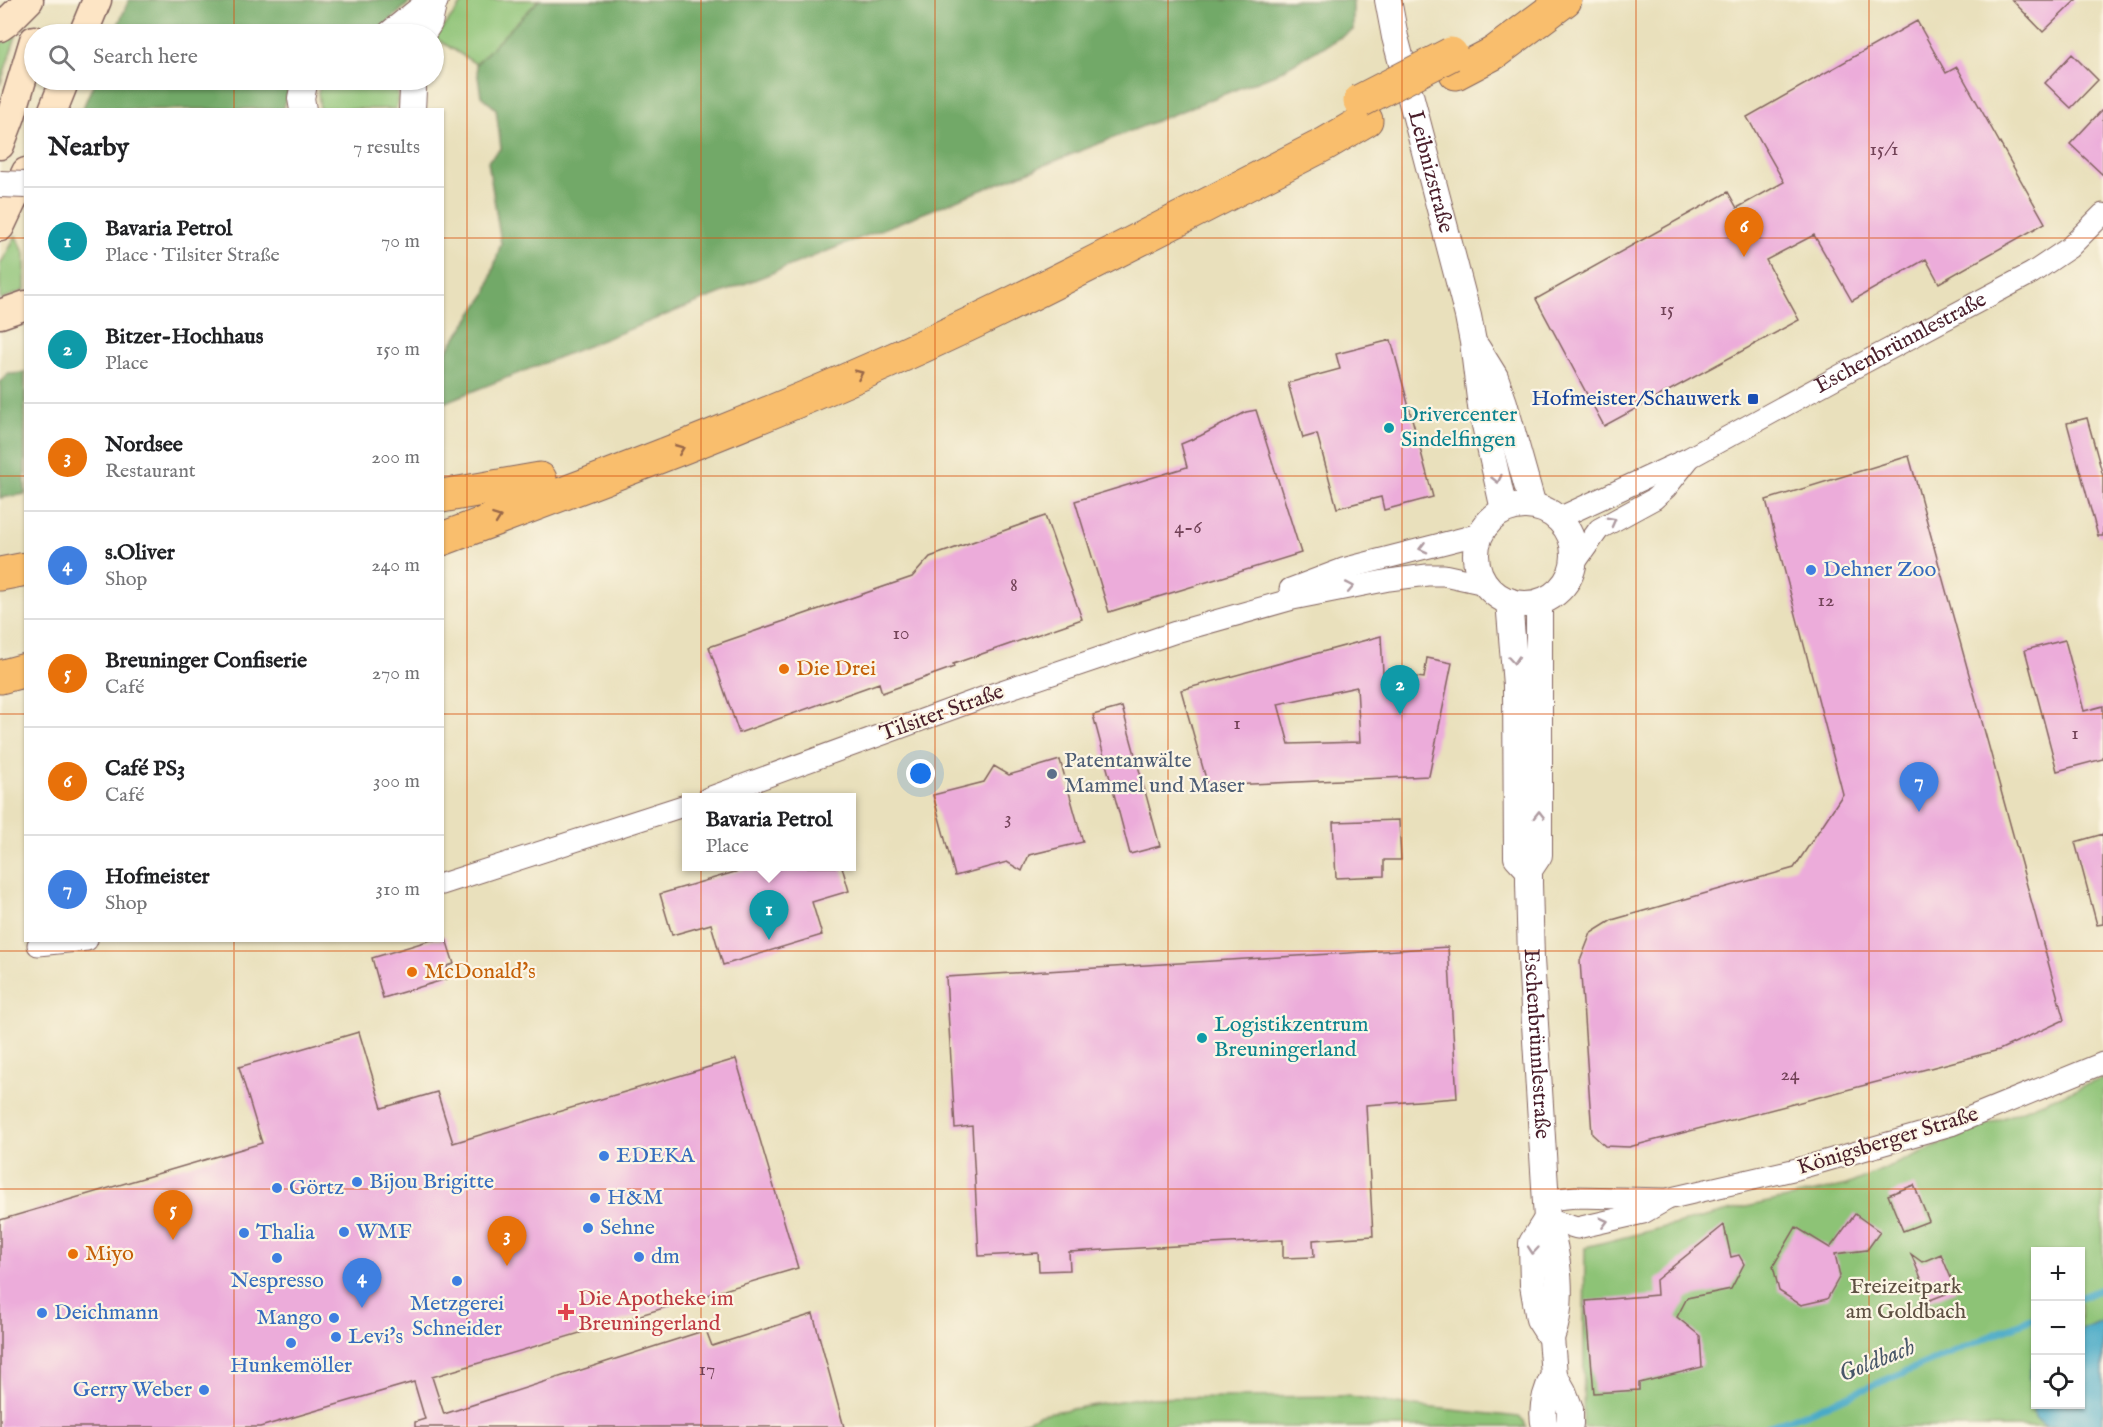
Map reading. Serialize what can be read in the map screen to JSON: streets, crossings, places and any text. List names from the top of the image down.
{
  "streets": {
    "street": [
      "Leibnizstraße",
      "Eschenbrünnlestraße",
      "Tilsiter Straße",
      "Königsberger Straße"
    ]
  },
  "crossings": [
    ["Leibnizstraße", "Eschenbrünnlestraße"],
    ["Leibnizstraße", "Tilsiter Straße"],
    ["Eschenbrünnlestraße", "Tilsiter Straße"],
    ["Eschenbrünnlestraße", "Königsberger Straße"]
  ],
  "water": ["Goldbach"],
  "parks": ["Freizeitpark am Goldbach"],
  "places": {
    "transit": ["Hofmeister/Schauwerk"],
    "other": [
      "Drivercenter Sindelfingen",
      "Dehner Zoo",
      "Die Drei",
      "Patentanwälte Mammel und Maser",
      "McDonald's",
      "Logistikzentrum Breuningerland",
      "EDEKA",
      "Bijou Brigitte",
      "Görtz",
      "H&M",
      "Sehne",
      "WMF",
      "Thalia",
      "Miyo",
      "dm",
      "Nespresso",
      "Metzgerei Schneider",
      "Deichmann",
      "Mango",
      "Levi's",
      "Hunkemöller",
      "Gerry Weber"
    ],
    "health": ["Die Apotheke im Breuningerland"]
  },
  "house_numbers": [
    "15/1",
    "15",
    "4-6",
    "8",
    "12",
    "10",
    "1",
    "1",
    "3",
    "24",
    "17"
  ],
  "page": {
    "search": "Search here",
    "heading": ["Nearby", "7 results"],
    "list": [
      {
        "mark": "1",
        "name": "Bavaria Petrol",
        "note": "Place · Tilsiter Straße",
        "value": "70 m"
      },
      {
        "mark": "2",
        "name": "Bitzer-Hochhaus",
        "note": "Place",
        "value": "150 m"
      },
      {
        "mark": "3",
        "name": "Nordsee",
        "note": "Restaurant",
        "value": "200 m"
      },
      {
        "mark": "4",
        "name": "s.Oliver",
        "note": "Shop",
        "value": "240 m"
      },
      {
        "mark": "5",
        "name": "Breuninger Confiserie",
        "note": "Café",
        "value": "270 m"
      },
      {
        "mark": "6",
        "name": "Café PS3",
        "note": "Café",
        "value": "300 m"
      },
      {
        "mark": "7",
        "name": "Hofmeister",
        "note": "Shop",
        "value": "310 m"
      }
    ],
    "pins": [
      "6",
      "2",
      "7",
      "1",
      "5",
      "3",
      "4"
    ],
    "popup": ["Bavaria Petrol", "Place"],
    "map_buttons": ["+", "−"]
  }
}
